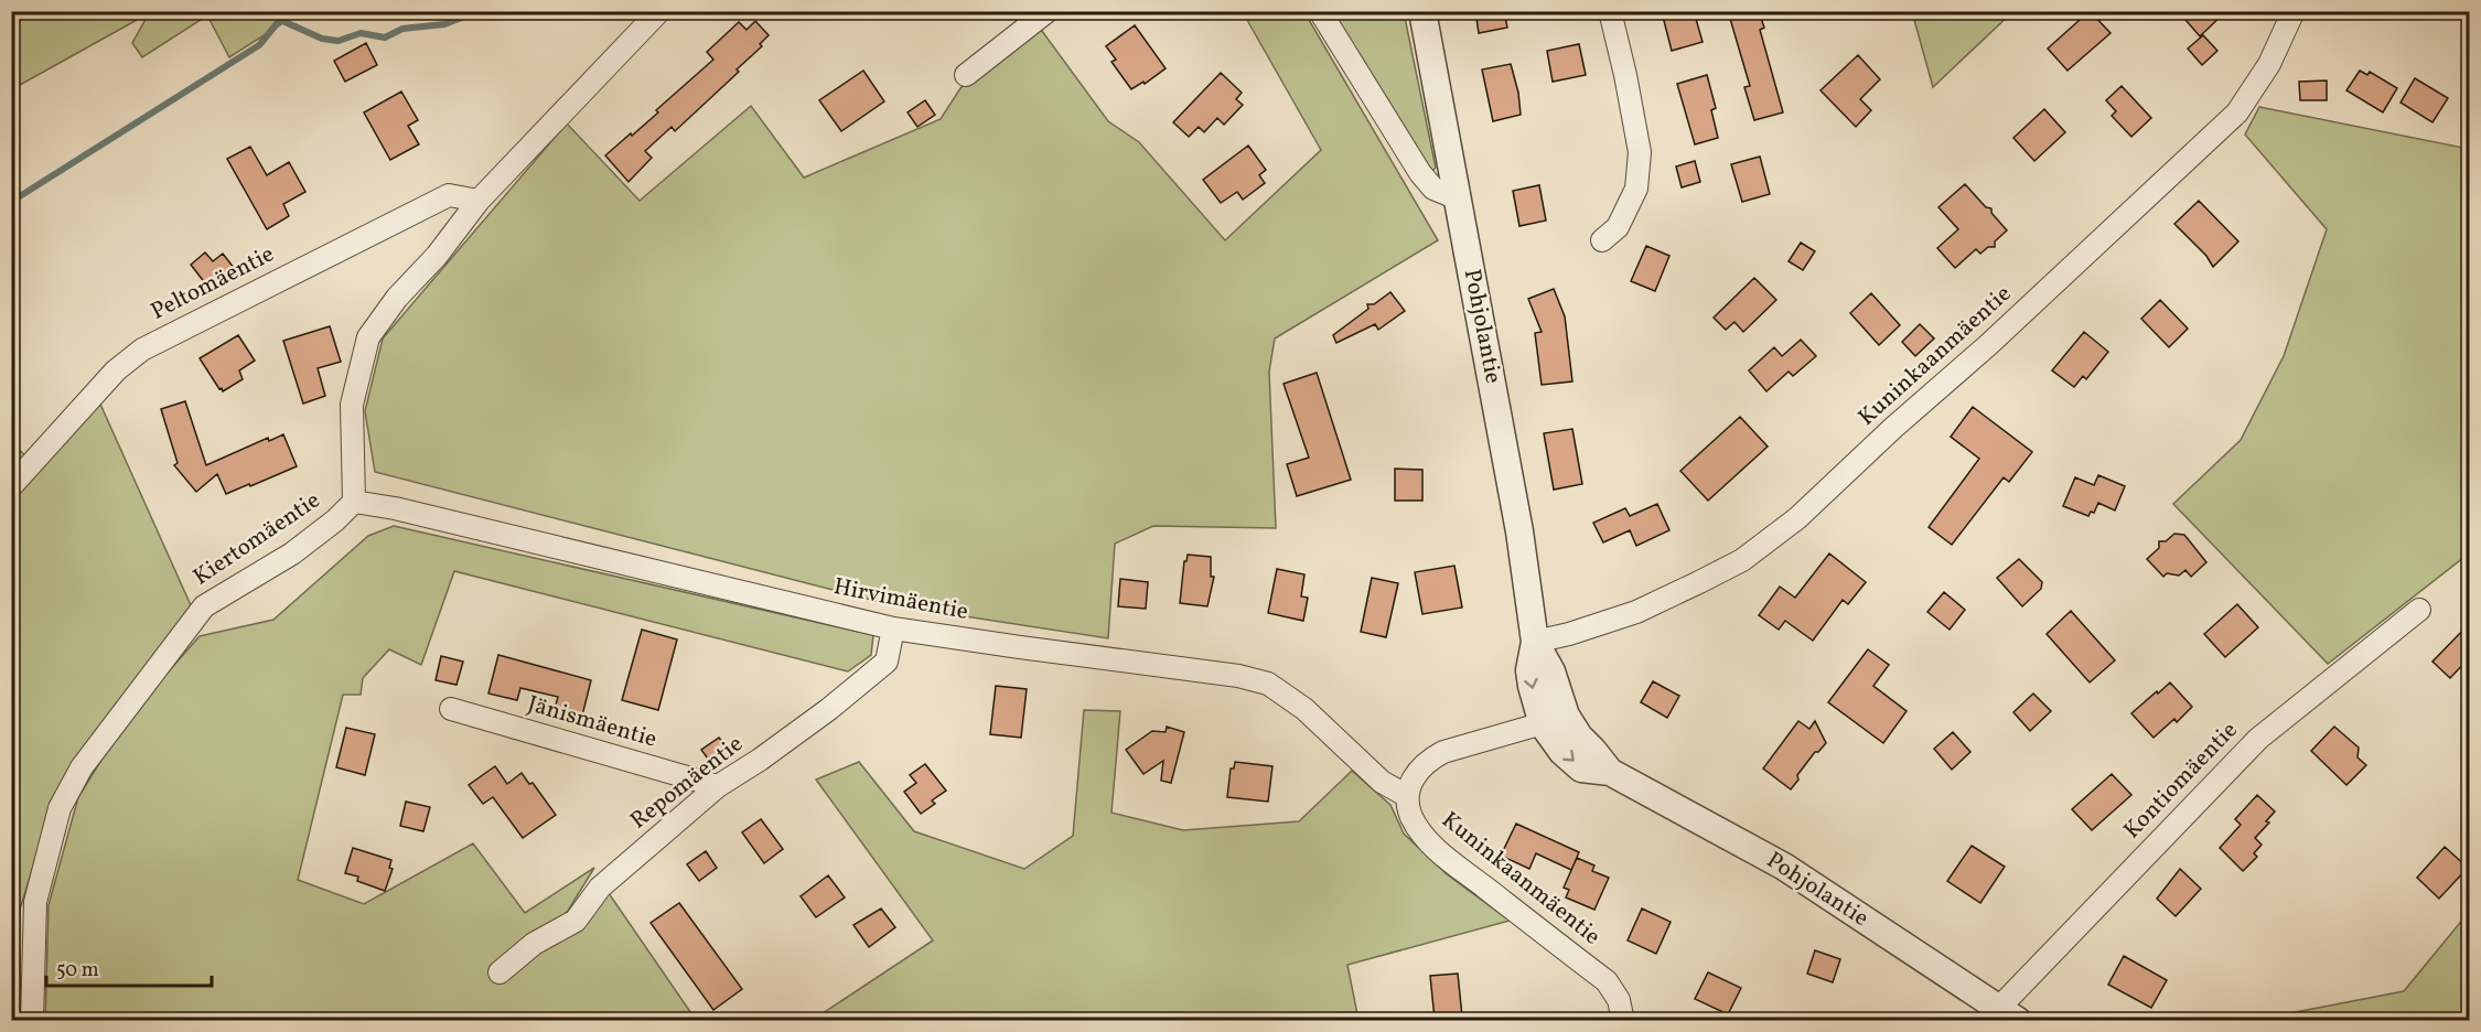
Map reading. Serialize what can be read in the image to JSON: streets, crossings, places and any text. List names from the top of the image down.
{
  "streets": {
    "street": [
      "Peltomäentie",
      "Pohjolantie",
      "Kuninkaanmäentie",
      "Kiertomäentie",
      "Hirvimäentie",
      "Jänismäentie",
      "Kontiomäentie",
      "Repomäentie"
    ]
  },
  "crossings": [
    ["Peltomäentie", "Kiertomäentie"],
    ["Pohjolantie", "Kuninkaanmäentie"],
    ["Pohjolantie", "Kontiomäentie"],
    ["Kuninkaanmäentie", "Hirvimäentie"],
    ["Kiertomäentie", "Hirvimäentie"],
    ["Hirvimäentie", "Repomäentie"],
    ["Jänismäentie", "Repomäentie"]
  ],
  "scale_bar": "50 m"
}
